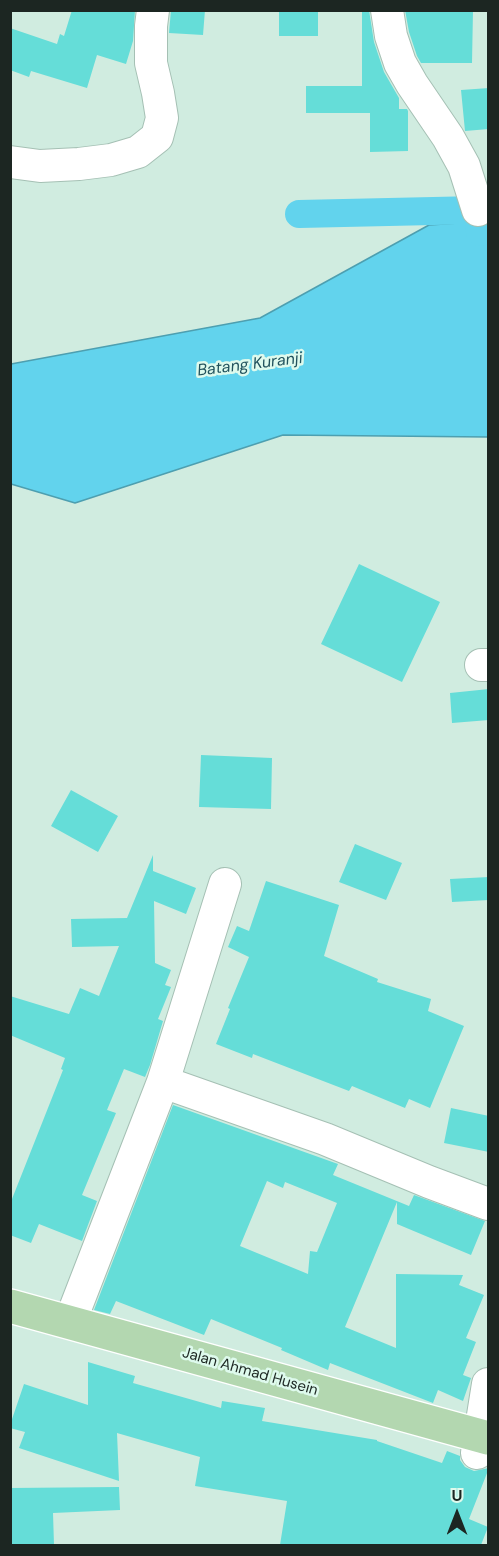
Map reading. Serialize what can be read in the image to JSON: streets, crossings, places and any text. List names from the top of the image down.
{
  "streets": {
    "main road": ["Jalan Ahmad Husein"]
  },
  "water": ["Batang Kuranji"],
  "north": "top"
}
